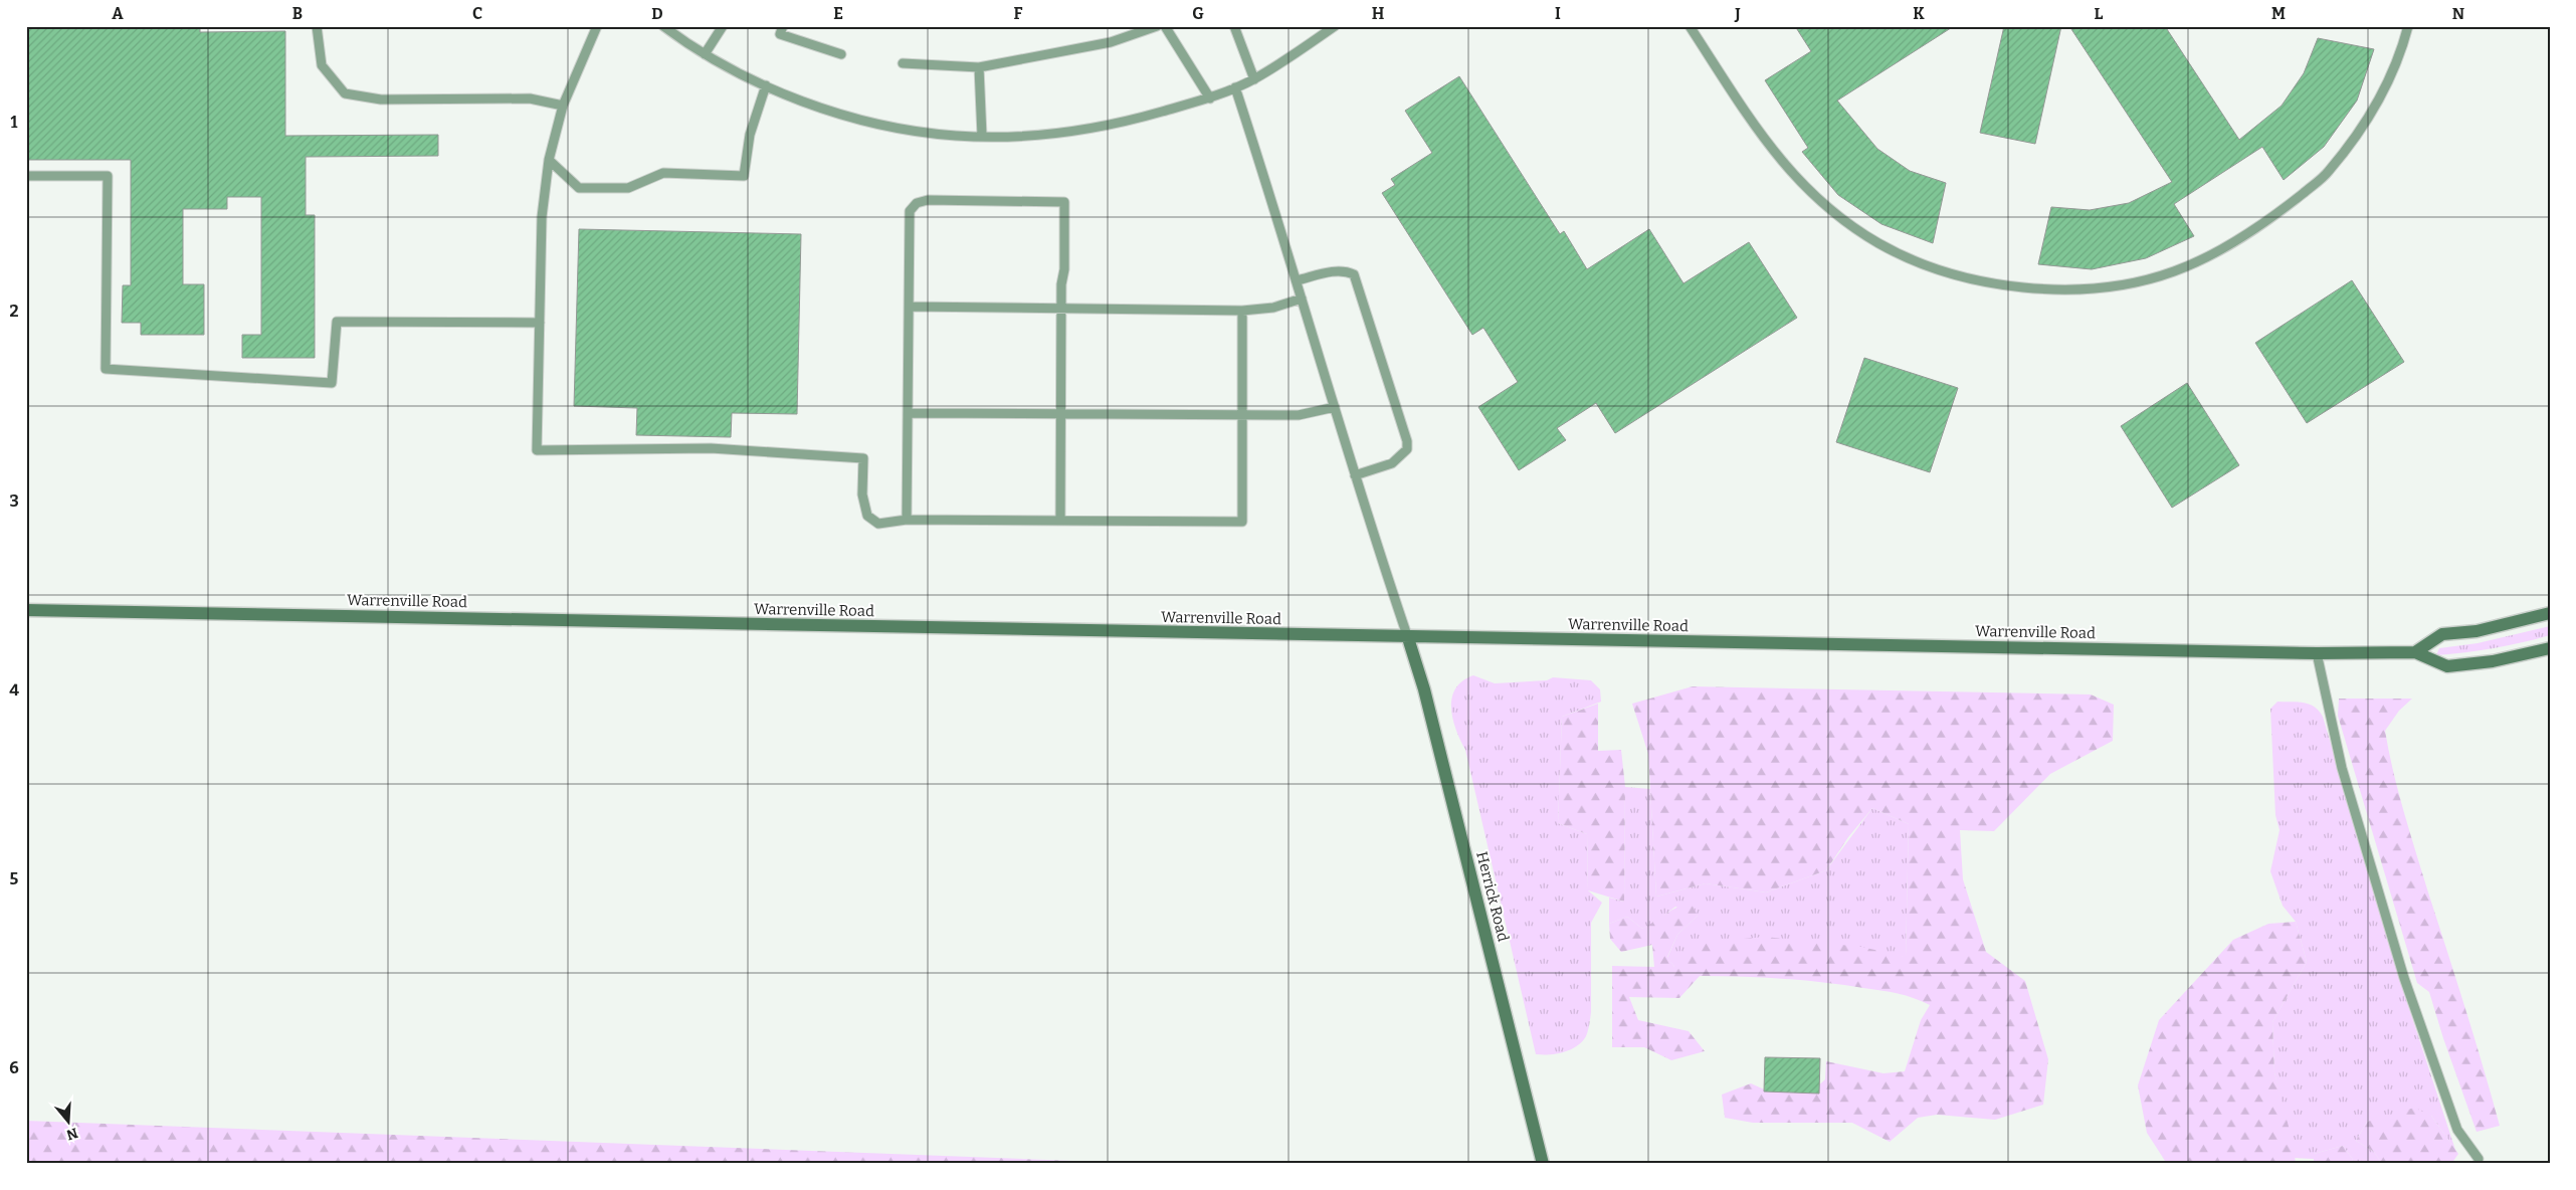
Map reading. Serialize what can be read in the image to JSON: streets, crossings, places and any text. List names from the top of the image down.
{
  "streets": {
    "main road": ["Warrenville Road", "Herrick Road"]
  },
  "crossings": [
    ["Warrenville Road", "Herrick Road"]
  ],
  "north": "bottom",
  "grid": {
    "columns": [
      "A",
      "B",
      "C",
      "D",
      "E",
      "F",
      "G",
      "H",
      "I",
      "J",
      "K",
      "L",
      "M",
      "N"
    ],
    "rows": [
      "1",
      "2",
      "3",
      "4",
      "5",
      "6"
    ]
  }
}
